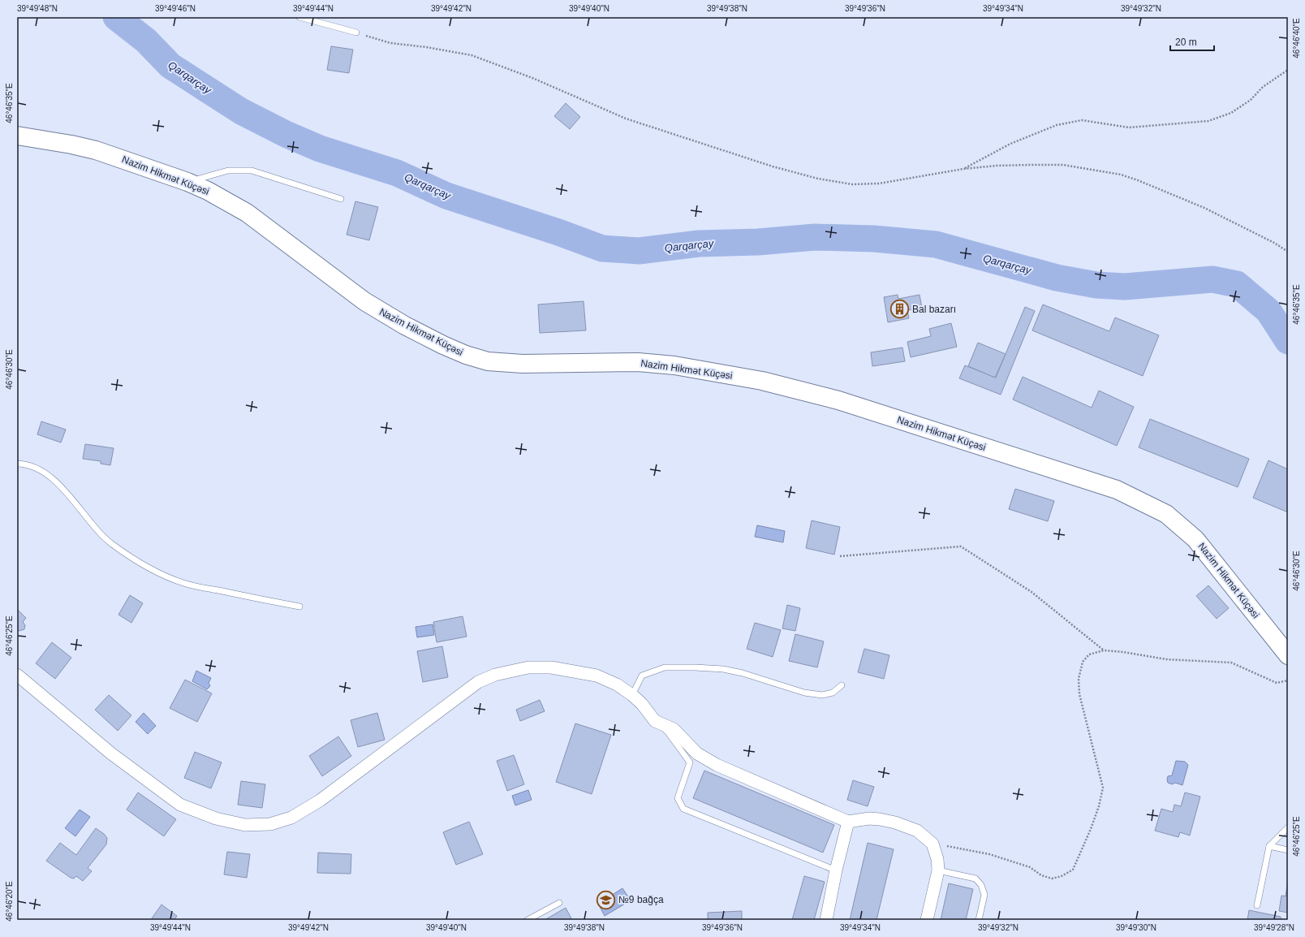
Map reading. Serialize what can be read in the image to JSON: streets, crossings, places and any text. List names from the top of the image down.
{
  "streets": {
    "main road": ["Nazim Hikmət Küçəsi"]
  },
  "water": ["Qarqarçay"],
  "places": {
    "building": ["Bal bazarı"],
    "school or university": ["№9 bağça"]
  },
  "scale_bar": "20 m",
  "coordinates": [
    "39°49'48\"N",
    "39°49'46\"N",
    "39°49'44\"N",
    "39°49'42\"N",
    "39°49'40\"N",
    "39°49'38\"N",
    "39°49'36\"N",
    "39°49'34\"N",
    "39°49'32\"N",
    "46°46'40\"E",
    "46°46'35\"E",
    "46°46'30\"E",
    "46°46'25\"E",
    "46°46'20\"E",
    "39°49'30\"N",
    "39°49'28\"N"
  ]
}
